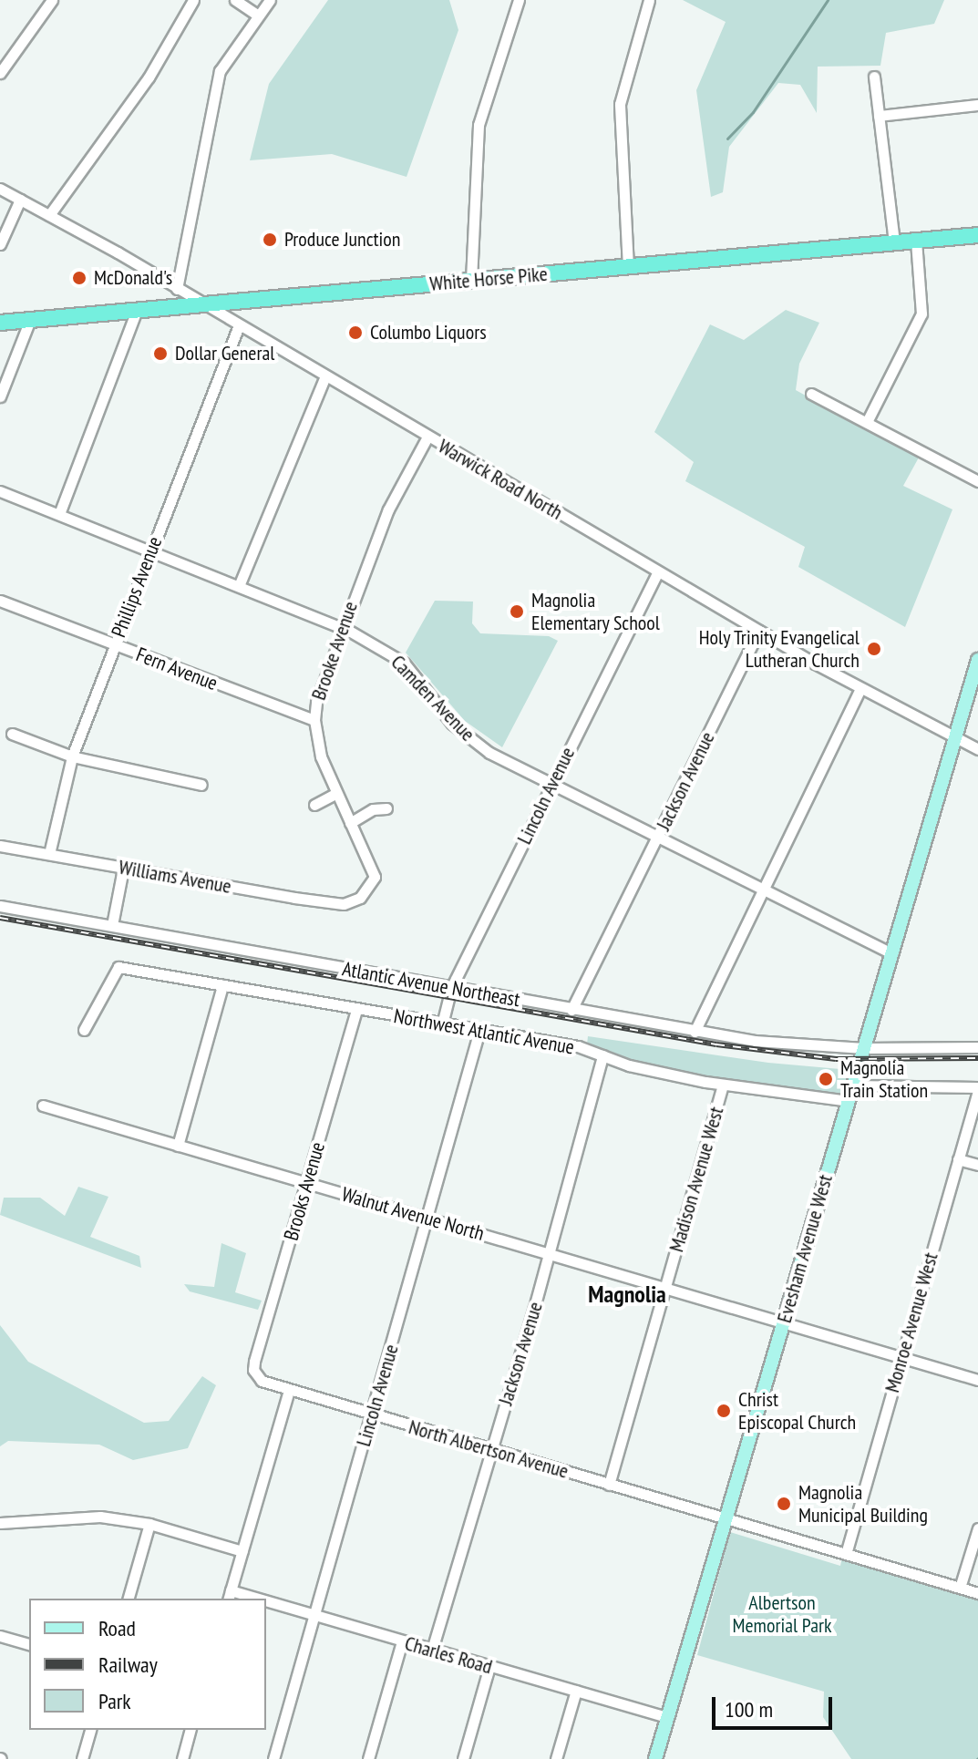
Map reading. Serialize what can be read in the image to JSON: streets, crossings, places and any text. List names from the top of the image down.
{
  "streets": {
    "highway": ["White Horse Pike"],
    "main road": ["Evesham Avenue West"],
    "street": [
      "Warwick Road North",
      "Phillips Avenue",
      "Brooke Avenue",
      "Fern Avenue",
      "Camden Avenue",
      "Jackson Avenue",
      "Lincoln Avenue",
      "Williams Avenue",
      "Atlantic Avenue Northeast",
      "Northwest Atlantic Avenue",
      "Madison Avenue West",
      "Brooks Avenue",
      "Walnut Avenue North",
      "Monroe Avenue West",
      "North Albertson Avenue",
      "Charles Road"
    ]
  },
  "crossings": [
    ["White Horse Pike", "Warwick Road North"],
    ["Warwick Road North", "Phillips Avenue"],
    ["Warwick Road North", "Brooke Avenue"],
    ["Warwick Road North", "Jackson Avenue"],
    ["Warwick Road North", "Lincoln Avenue"],
    ["Warwick Road North", "Evesham Avenue West"],
    ["Phillips Avenue", "Fern Avenue"],
    ["Phillips Avenue", "Camden Avenue"],
    ["Phillips Avenue", "Williams Avenue"],
    ["Brooke Avenue", "Fern Avenue"],
    ["Brooke Avenue", "Camden Avenue"],
    ["Brooke Avenue", "Williams Avenue"],
    ["Camden Avenue", "Jackson Avenue"],
    ["Camden Avenue", "Lincoln Avenue"],
    ["Camden Avenue", "Evesham Avenue West"],
    ["Jackson Avenue", "Atlantic Avenue Northeast"],
    ["Jackson Avenue", "Northwest Atlantic Avenue"],
    ["Jackson Avenue", "Walnut Avenue North"],
    ["Jackson Avenue", "North Albertson Avenue"],
    ["Jackson Avenue", "Charles Road"],
    ["Lincoln Avenue", "Atlantic Avenue Northeast"],
    ["Lincoln Avenue", "Northwest Atlantic Avenue"],
    ["Lincoln Avenue", "Walnut Avenue North"],
    ["Lincoln Avenue", "North Albertson Avenue"],
    ["Lincoln Avenue", "Charles Road"],
    ["Atlantic Avenue Northeast", "Evesham Avenue West"],
    ["Northwest Atlantic Avenue", "Madison Avenue West"],
    ["Northwest Atlantic Avenue", "Brooks Avenue"],
    ["Northwest Atlantic Avenue", "Evesham Avenue West"],
    ["Madison Avenue West", "Walnut Avenue North"],
    ["Madison Avenue West", "North Albertson Avenue"],
    ["Brooks Avenue", "Walnut Avenue North"],
    ["Brooks Avenue", "North Albertson Avenue"],
    ["Walnut Avenue North", "Evesham Avenue West"],
    ["Walnut Avenue North", "Monroe Avenue West"],
    ["Evesham Avenue West", "North Albertson Avenue"],
    ["Evesham Avenue West", "Charles Road"],
    ["Monroe Avenue West", "North Albertson Avenue"]
  ],
  "districts": ["Magnolia"],
  "parks": ["Albertson Memorial Park"],
  "places": [
    "Produce Junction",
    "McDonald's",
    "Columbo Liquors",
    "Dollar General",
    "Magnolia Elementary School",
    "Holy Trinity Evangelical Lutheran Church",
    "Magnolia Train Station",
    "Christ Episcopal Church",
    "Magnolia Municipal Building"
  ],
  "legend": ["Road", "Railway", "Park"],
  "scale_bar": "100 m"
}
